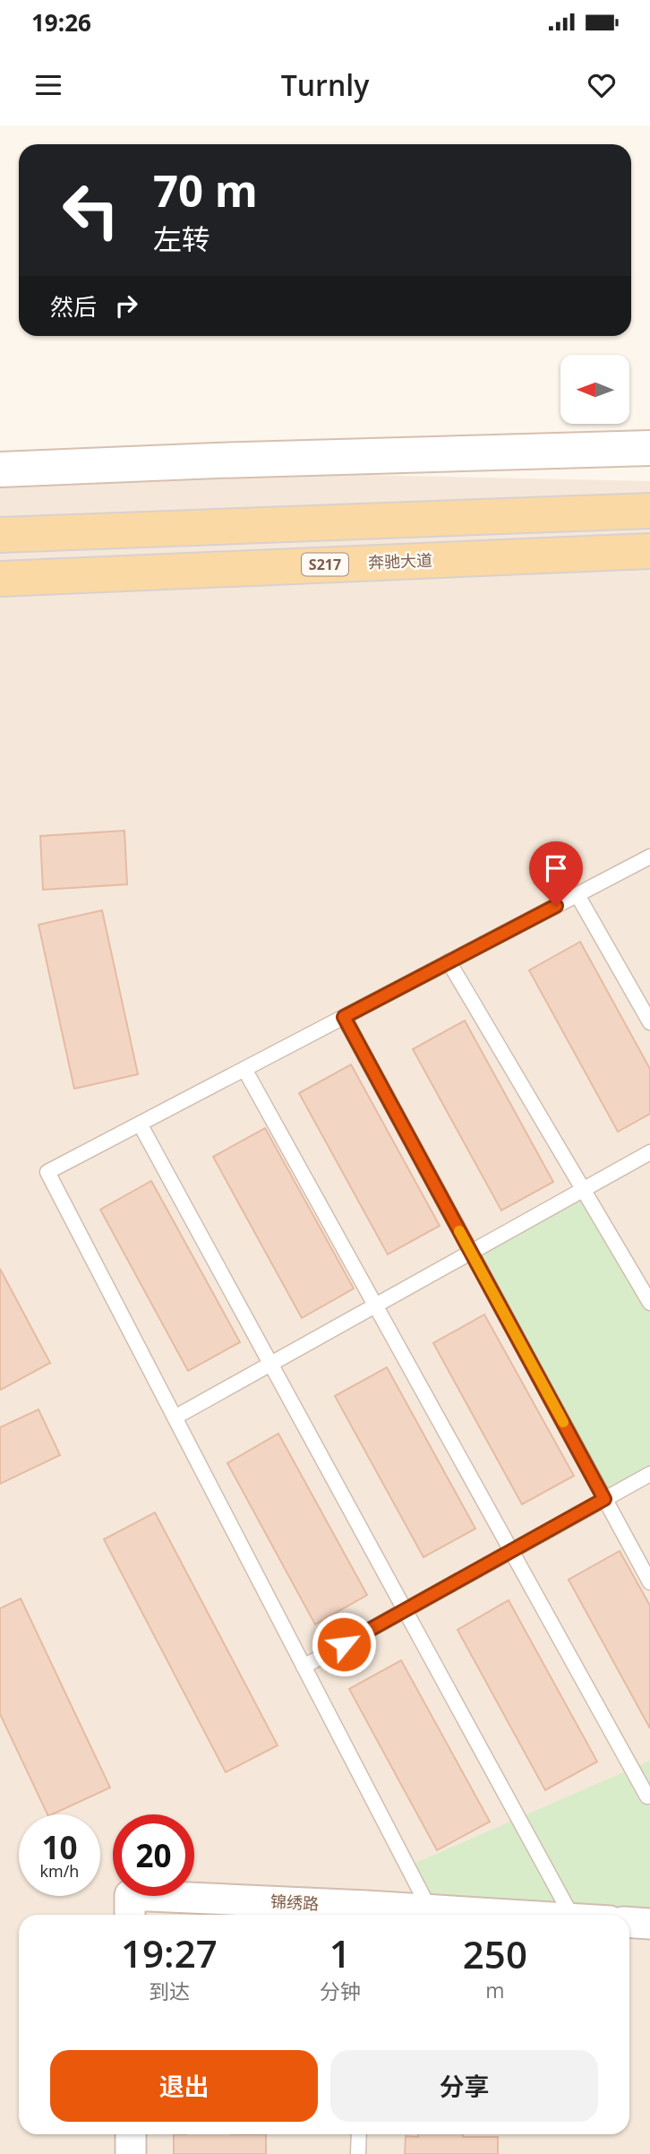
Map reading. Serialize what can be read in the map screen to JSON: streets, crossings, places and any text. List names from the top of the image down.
{
  "streets": {
    "main road": ["奔驰大道", "S217"],
    "street": ["锦绣路"]
  },
  "north": "left",
  "page": {
    "status": "19:26",
    "header": "Turnly",
    "turn": ["70 m", "左转"],
    "then": "然后",
    "speed": "10 km/h",
    "limit": "20",
    "eta": [
      "19:27",
      "到达",
      "1",
      "分钟",
      "250",
      "m"
    ],
    "buttons": ["退出", "分享"]
  }
}
